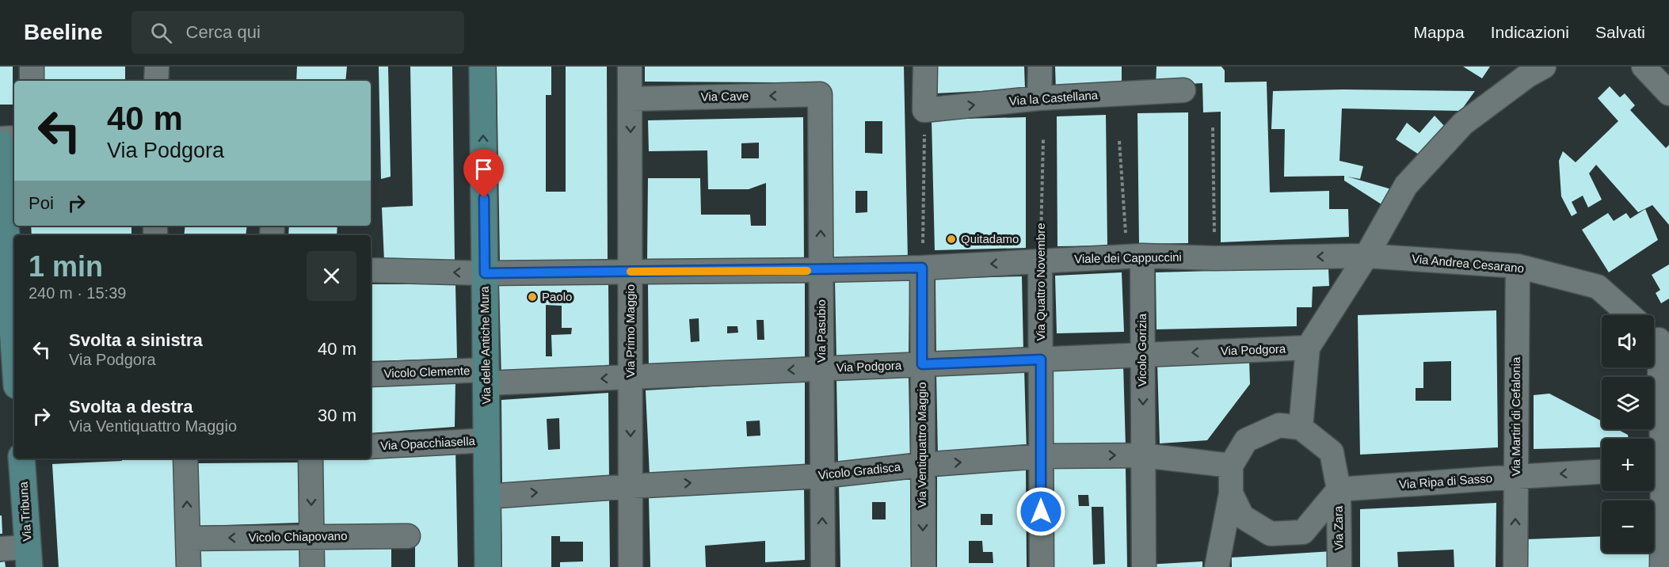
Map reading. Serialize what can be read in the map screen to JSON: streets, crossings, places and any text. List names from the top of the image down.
{
  "streets": {
    "main road": ["Via delle Antiche Mura", "Via Tribuna"],
    "street": [
      "Via Cave",
      "Via la Castellana",
      "Viale dei Cappuccini",
      "Via Andrea Cesarano",
      "Via Quattro Novembre",
      "Via Primo Maggio",
      "Via Pasubio",
      "Vicolo Gorizia",
      "Via Podgora",
      "Vicolo Clemente",
      "Via Martiri di Cefalonia",
      "Via Opacchiasella",
      "Via Ventiquattro Maggio",
      "Vicolo Gradisca",
      "Via Ripa di Sasso",
      "Via Zara",
      "Vicolo Chiapovano"
    ]
  },
  "crossings": [
    ["Via Cave", "Via Primo Maggio"],
    ["Via Cave", "Via Pasubio"],
    ["Viale dei Cappuccini", "Via Andrea Cesarano"],
    ["Viale dei Cappuccini", "Via Quattro Novembre"],
    ["Viale dei Cappuccini", "Via Primo Maggio"],
    ["Viale dei Cappuccini", "Via Pasubio"],
    ["Viale dei Cappuccini", "Via delle Antiche Mura"],
    ["Viale dei Cappuccini", "Vicolo Gorizia"],
    ["Viale dei Cappuccini", "Via Ventiquattro Maggio"],
    ["Via Andrea Cesarano", "Via Martiri di Cefalonia"],
    ["Via Quattro Novembre", "Via Podgora"],
    ["Via Quattro Novembre", "Vicolo Gradisca"],
    ["Via Primo Maggio", "Via Podgora"],
    ["Via Primo Maggio", "Vicolo Gradisca"],
    ["Via Pasubio", "Via Podgora"],
    ["Via Pasubio", "Vicolo Gradisca"],
    ["Via delle Antiche Mura", "Via Podgora"],
    ["Via delle Antiche Mura", "Vicolo Clemente"],
    ["Via delle Antiche Mura", "Via Opacchiasella"],
    ["Via delle Antiche Mura", "Vicolo Gradisca"],
    ["Vicolo Gorizia", "Via Podgora"],
    ["Vicolo Gorizia", "Vicolo Gradisca"],
    ["Via Podgora", "Vicolo Clemente"],
    ["Via Podgora", "Via Ventiquattro Maggio"],
    ["Via Martiri di Cefalonia", "Via Ripa di Sasso"],
    ["Via Ventiquattro Maggio", "Vicolo Gradisca"],
    ["Vicolo Gradisca", "Via Ripa di Sasso"],
    ["Vicolo Gradisca", "Via Zara"],
    ["Via Ripa di Sasso", "Via Zara"]
  ],
  "one_way": [
    "Via Cave",
    "Via la Castellana",
    "Viale dei Cappuccini",
    "Via Primo Maggio",
    "Via Pasubio",
    "Via delle Antiche Mura",
    "Via Podgora",
    "Vicolo Gradisca",
    "Vicolo Chiapovano"
  ],
  "places": ["Quitadamo", "Paolo"],
  "page": {
    "header": "Beeline",
    "search": "Cerca qui",
    "nav": ["Mappa", "Indicazioni", "Salvati"],
    "turn": ["40 m", "Via Podgora"],
    "then": "Poi",
    "heading": ["1 min", "240 m · 15:39"],
    "map_buttons": ["+", "−"],
    "list": [
      {
        "name": "Svolta a sinistra",
        "note": "Via Podgora",
        "value": "40 m"
      },
      {
        "name": "Svolta a destra",
        "note": "Via Ventiquattro Maggio",
        "value": "30 m"
      }
    ]
  }
}
